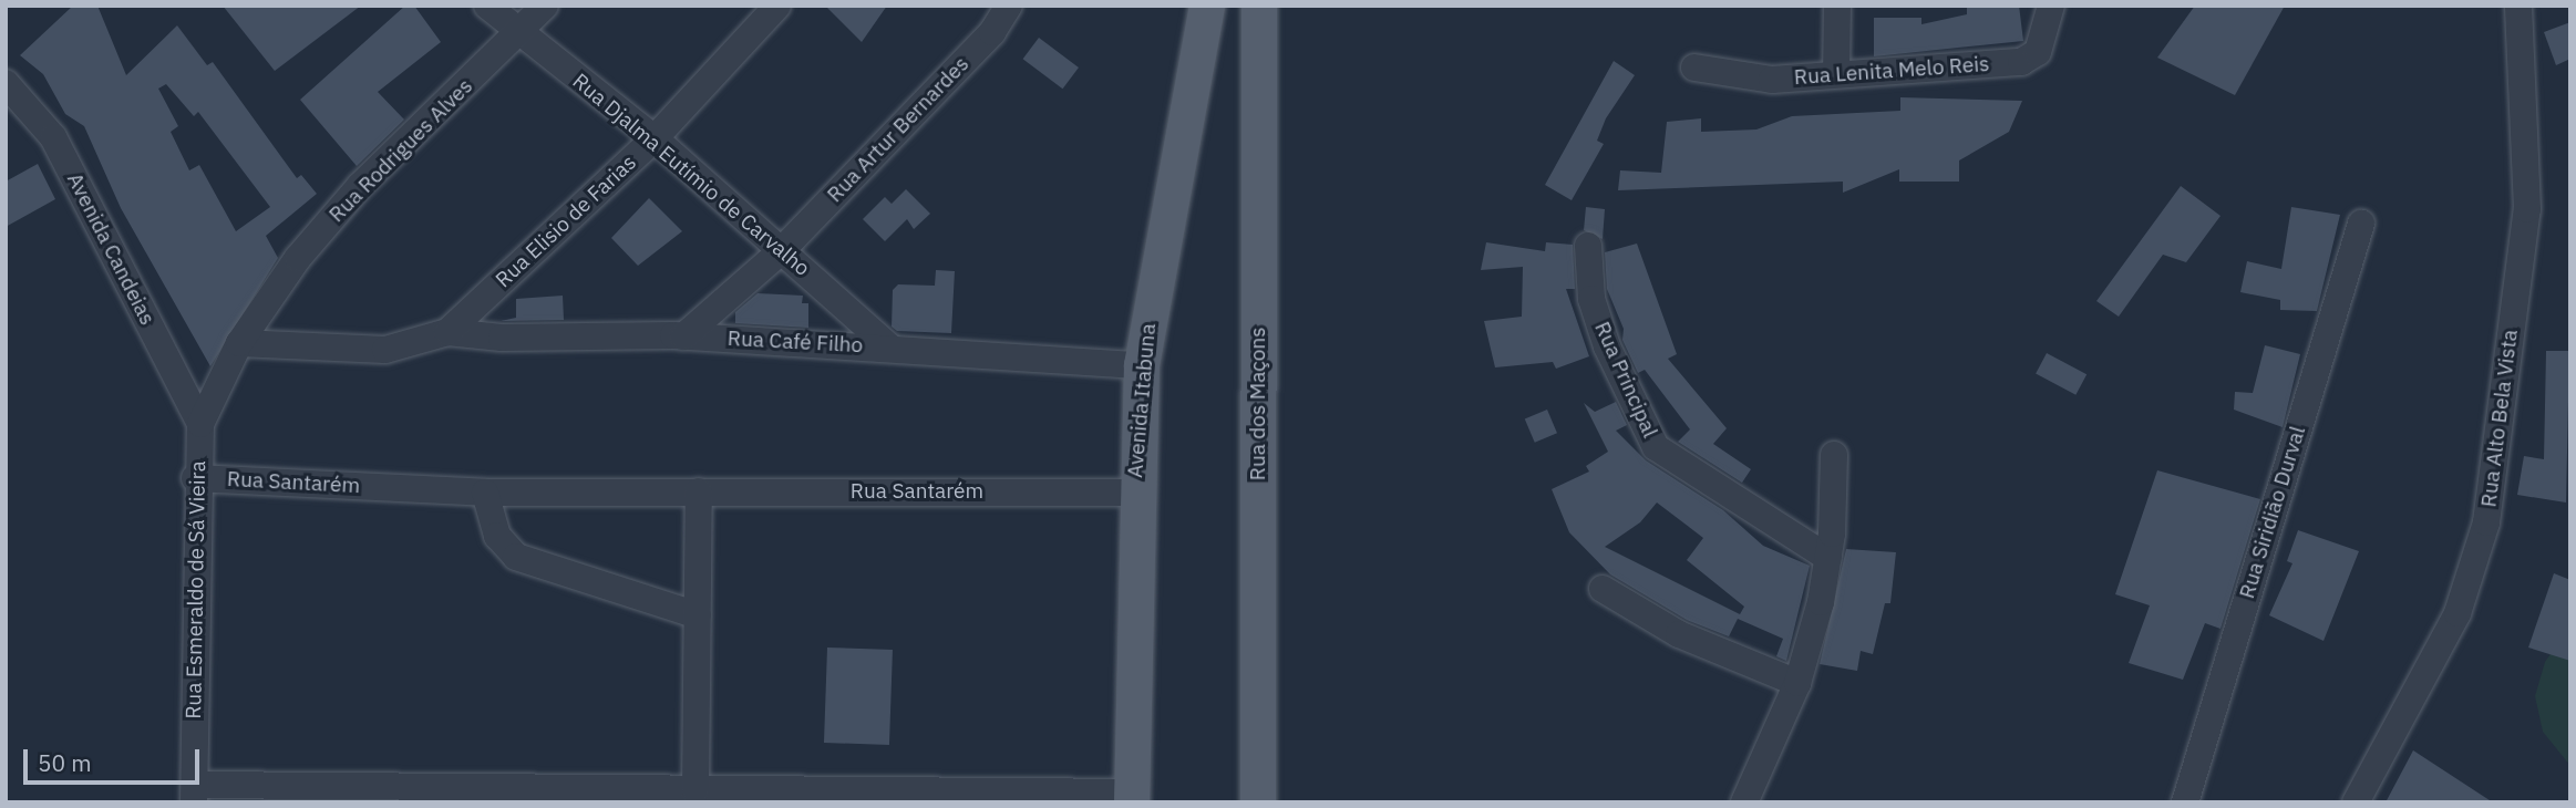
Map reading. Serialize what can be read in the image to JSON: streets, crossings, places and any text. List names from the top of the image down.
{
  "streets": {
    "main road": ["Avenida Itabuna", "Rua dos Maçons"],
    "street": [
      "Rua Lenita Melo Reis",
      "Rua Artur Bernardes",
      "Rua Rodrigues Alves",
      "Rua Djalma Eutímio de Carvalho",
      "Rua Elisio de Farias",
      "Avenida Candeias",
      "Rua Café Filho",
      "Rua Principal",
      "Rua Alto Bela Vista",
      "Rua Santarém",
      "Rua Siridião Durval",
      "Rua Esmeraldo de Sá Vieira"
    ]
  },
  "crossings": [
    ["Rua Artur Bernardes", "Rua Djalma Eutímio de Carvalho"],
    ["Rua Artur Bernardes", "Rua Café Filho"],
    ["Rua Rodrigues Alves", "Rua Djalma Eutímio de Carvalho"],
    ["Rua Rodrigues Alves", "Avenida Candeias"],
    ["Rua Rodrigues Alves", "Rua Esmeraldo de Sá Vieira"],
    ["Rua Djalma Eutímio de Carvalho", "Rua Elisio de Farias"],
    ["Rua Djalma Eutímio de Carvalho", "Rua Café Filho"],
    ["Rua Elisio de Farias", "Rua Café Filho"],
    ["Avenida Candeias", "Rua Esmeraldo de Sá Vieira"],
    ["Rua Café Filho", "Avenida Itabuna"],
    ["Avenida Itabuna", "Rua Santarém"],
    ["Rua Santarém", "Rua Esmeraldo de Sá Vieira"]
  ],
  "scale_bar": "50 m"
}
